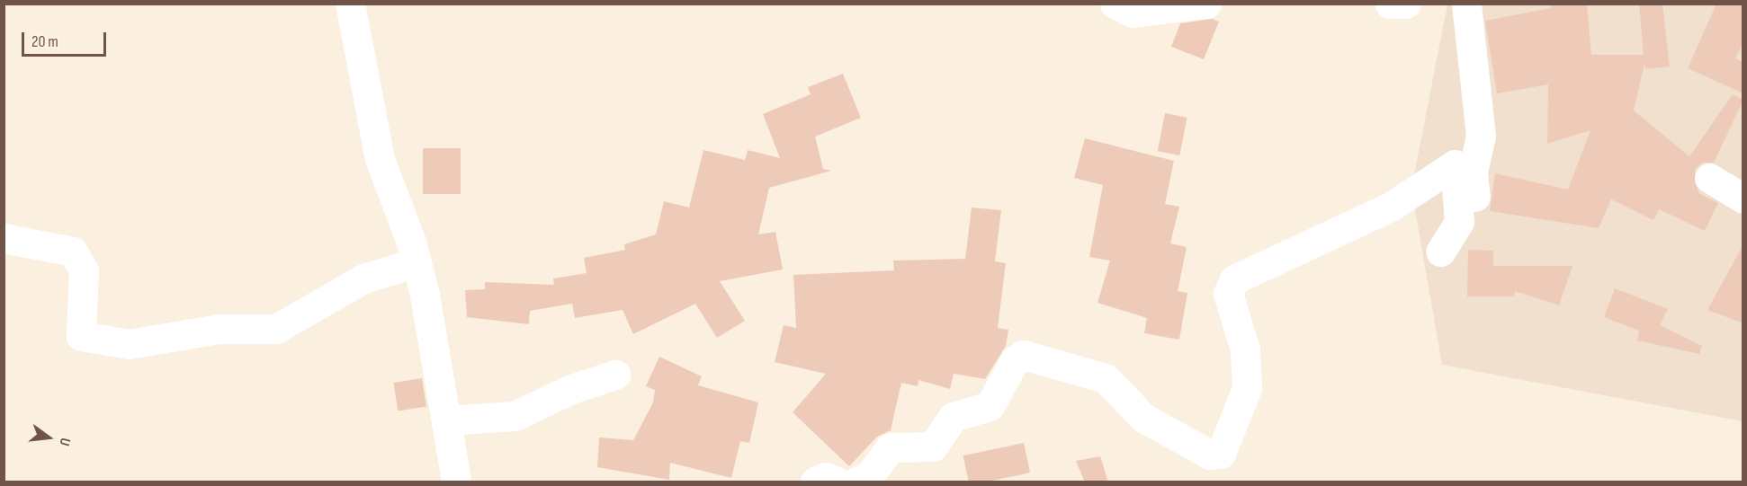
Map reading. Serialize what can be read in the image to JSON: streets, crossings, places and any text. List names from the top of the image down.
{
  "scale_bar": "20 m",
  "north": "right"
}
